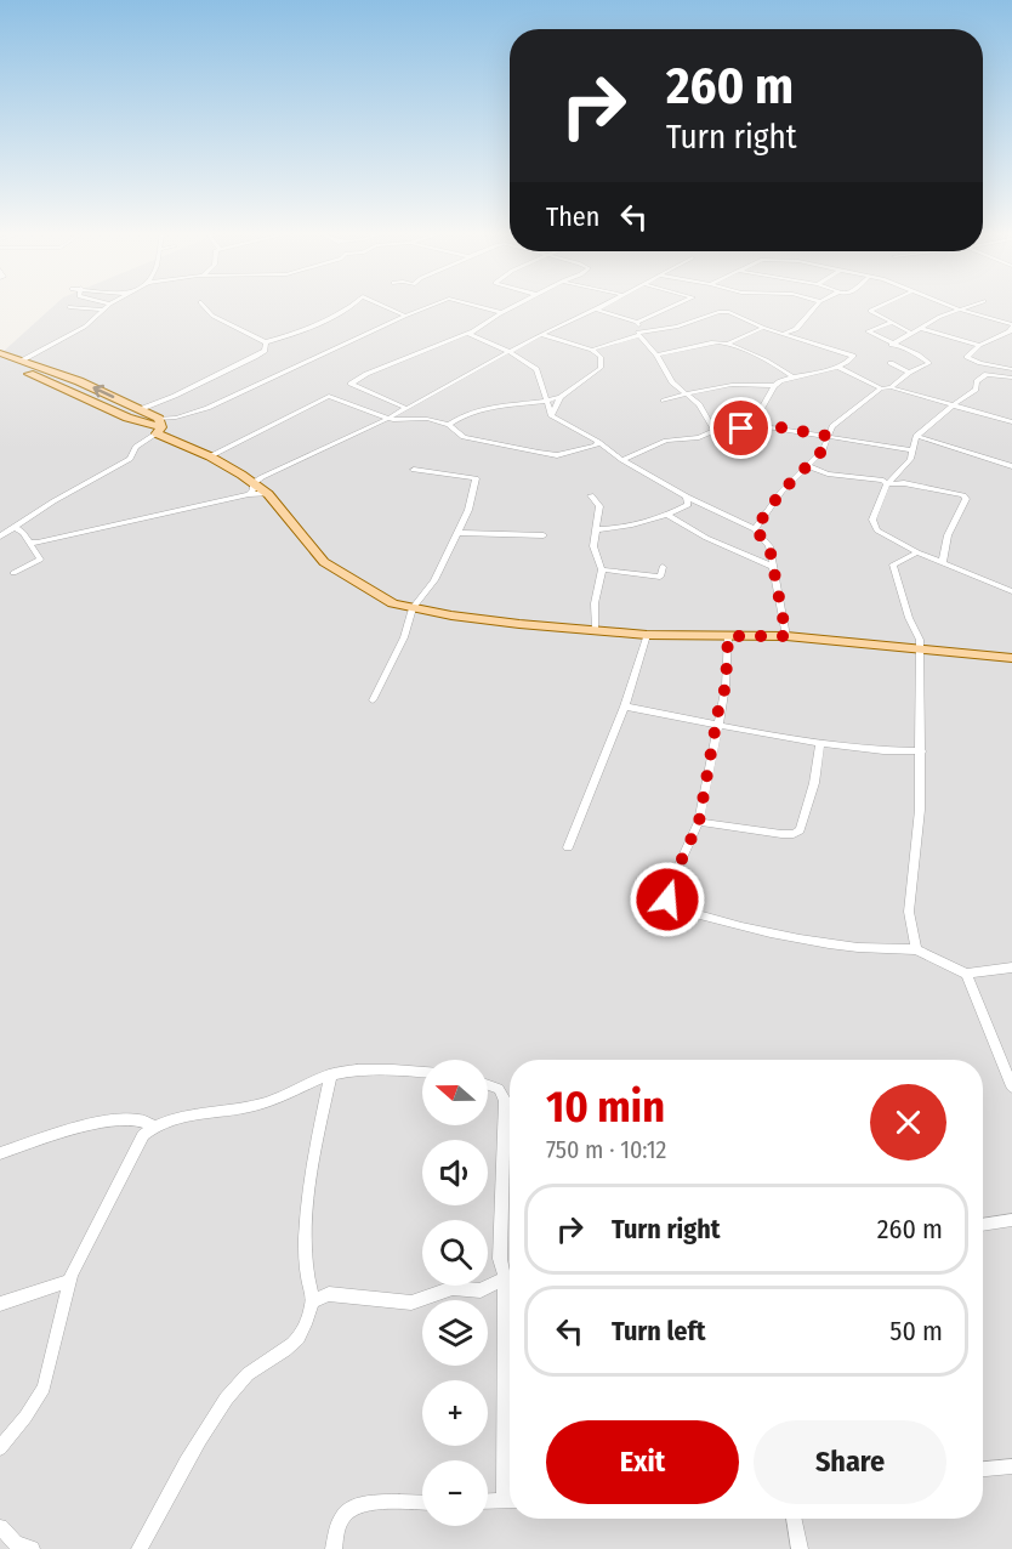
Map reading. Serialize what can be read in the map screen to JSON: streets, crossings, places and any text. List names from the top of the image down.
{
  "north": "left",
  "page": {
    "turn": ["260 m", "Turn right"],
    "then": "Then",
    "map_buttons": ["+", "−"],
    "heading": ["10 min", "750 m · 10:12"],
    "list": [
      {
        "name": "Turn right",
        "value": "260 m"
      },
      {
        "name": "Turn left",
        "value": "50 m"
      }
    ],
    "buttons": ["Exit", "Share"]
  }
}
